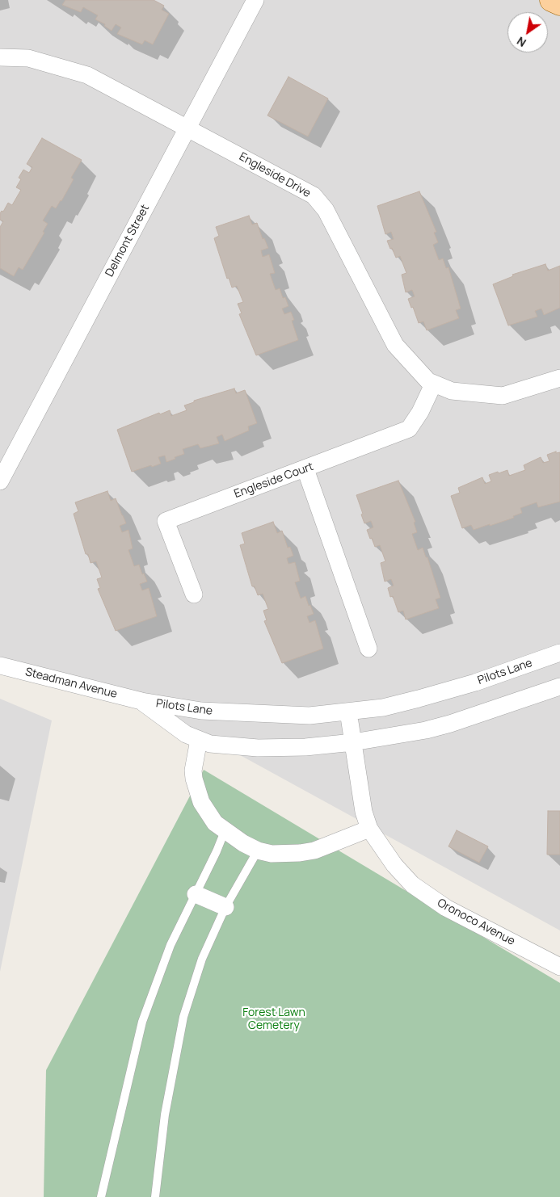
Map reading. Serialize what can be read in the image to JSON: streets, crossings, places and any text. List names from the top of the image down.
{
  "streets": {
    "street": [
      "Engleside Drive",
      "Delmont Street",
      "Engleside Court",
      "Pilots Lane",
      "Steadman Avenue",
      "Oronoco Avenue"
    ]
  },
  "crossings": [
    ["Engleside Drive", "Delmont Street"],
    ["Engleside Drive", "Engleside Court"],
    ["Pilots Lane", "Steadman Avenue"],
    ["Pilots Lane", "Oronoco Avenue"]
  ],
  "parks": ["Forest Lawn Cemetery"],
  "north": "bottom left"
}
